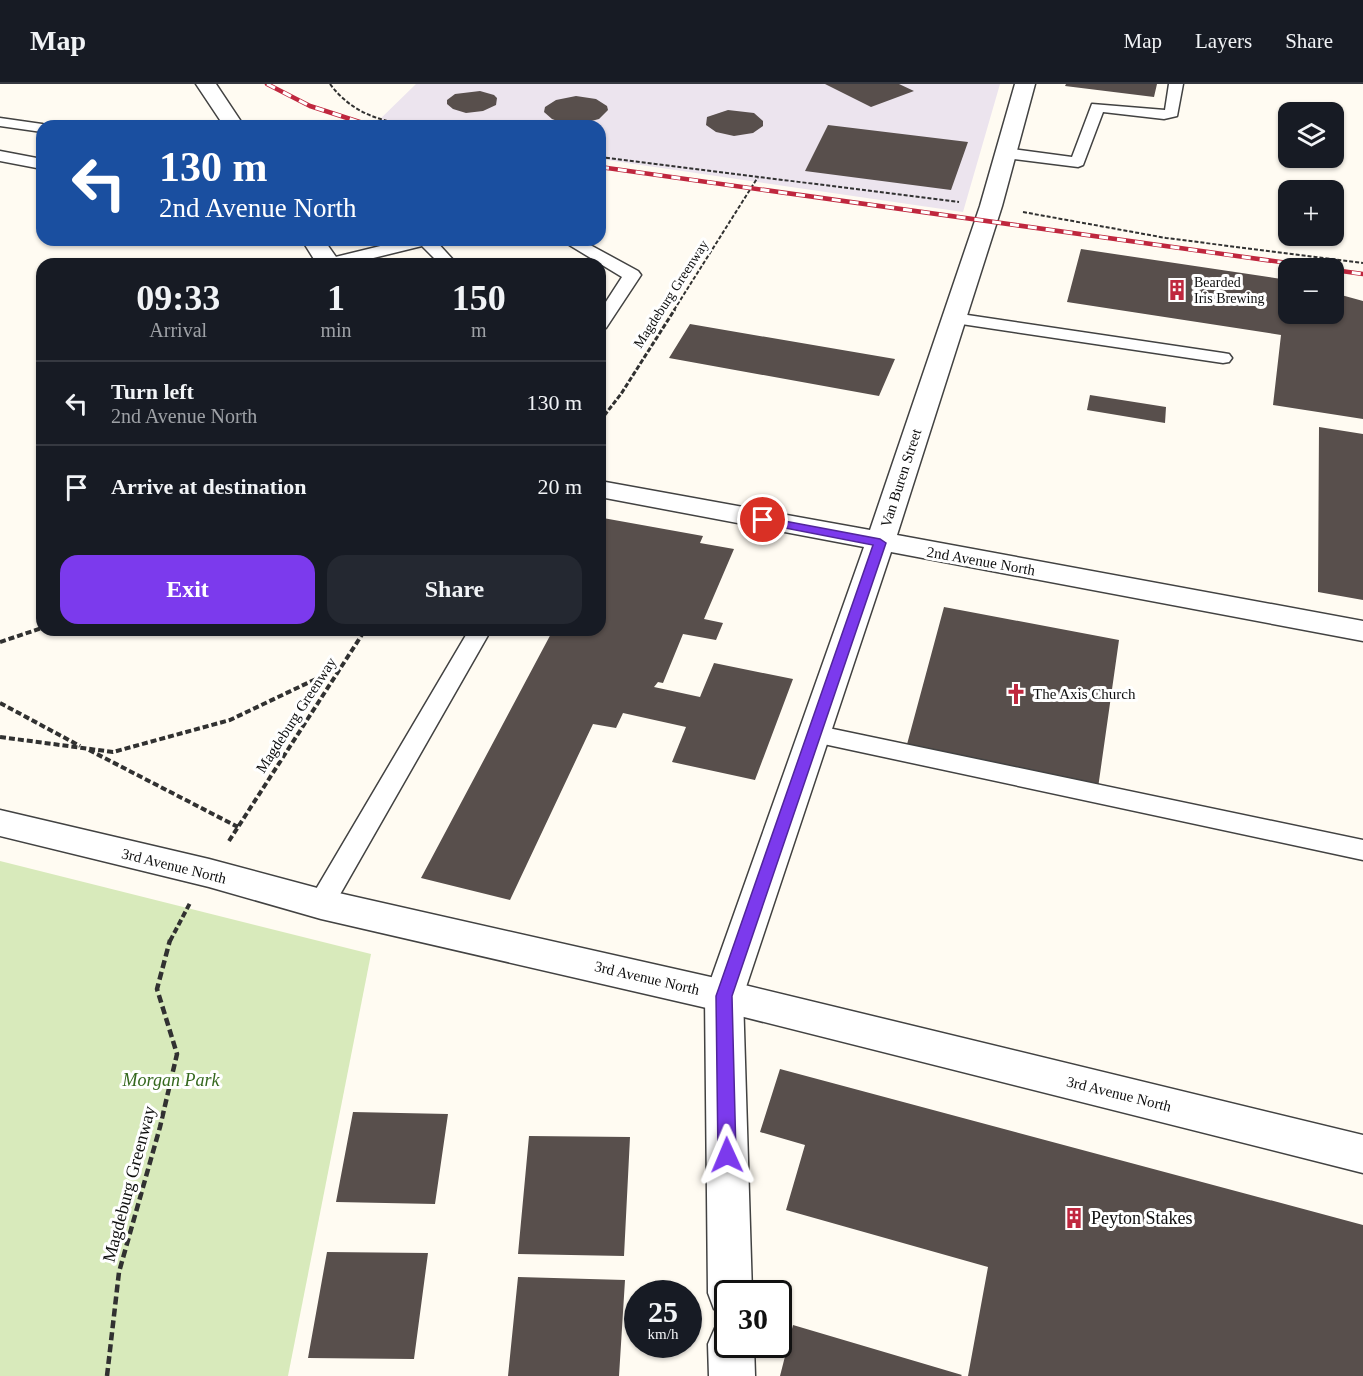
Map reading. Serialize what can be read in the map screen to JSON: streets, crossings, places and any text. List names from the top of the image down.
{
  "streets": {
    "street": ["Van Buren Street", "2nd Avenue North", "3rd Avenue North"],
    "path": ["Magdeburg Greenway"]
  },
  "crossings": [
    ["Van Buren Street", "2nd Avenue North"],
    ["Van Buren Street", "3rd Avenue North"]
  ],
  "parks": ["Morgan Park"],
  "places": {
    "building": ["Bearded Iris Brewing", "Peyton Stakes"],
    "church": ["The Axis Church"]
  },
  "page": {
    "header": "Map",
    "nav": ["Map", "Layers", "Share"],
    "map_buttons": ["+", "−"],
    "turn": ["130 m", "2nd Avenue North"],
    "eta": [
      "09:33",
      "Arrival",
      "1",
      "min",
      "150",
      "m"
    ],
    "list": [
      {
        "name": "Turn left",
        "note": "2nd Avenue North",
        "value": "130 m"
      },
      {
        "name": "Arrive at destination",
        "value": "20 m"
      }
    ],
    "buttons": ["Exit", "Share"],
    "speed": "25 km/h",
    "limit": "30"
  }
}
